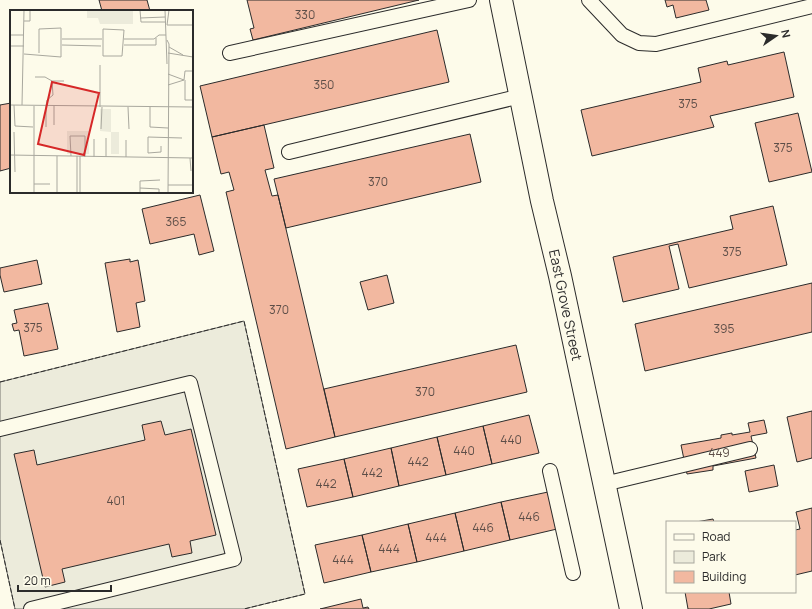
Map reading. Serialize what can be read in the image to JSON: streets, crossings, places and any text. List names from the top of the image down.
{
  "streets": {
    "street": ["East Grove Street"]
  },
  "house_numbers": [
    "330",
    "350",
    "375",
    "375",
    "370",
    "365",
    "375",
    "370",
    "375",
    "395",
    "370",
    "440",
    "440",
    "449",
    "442",
    "442",
    "442",
    "401",
    "446",
    "446",
    "444",
    "444",
    "444"
  ],
  "legend": ["Road", "Park", "Building"],
  "scale_bar": "20 m",
  "north": "right"
}
